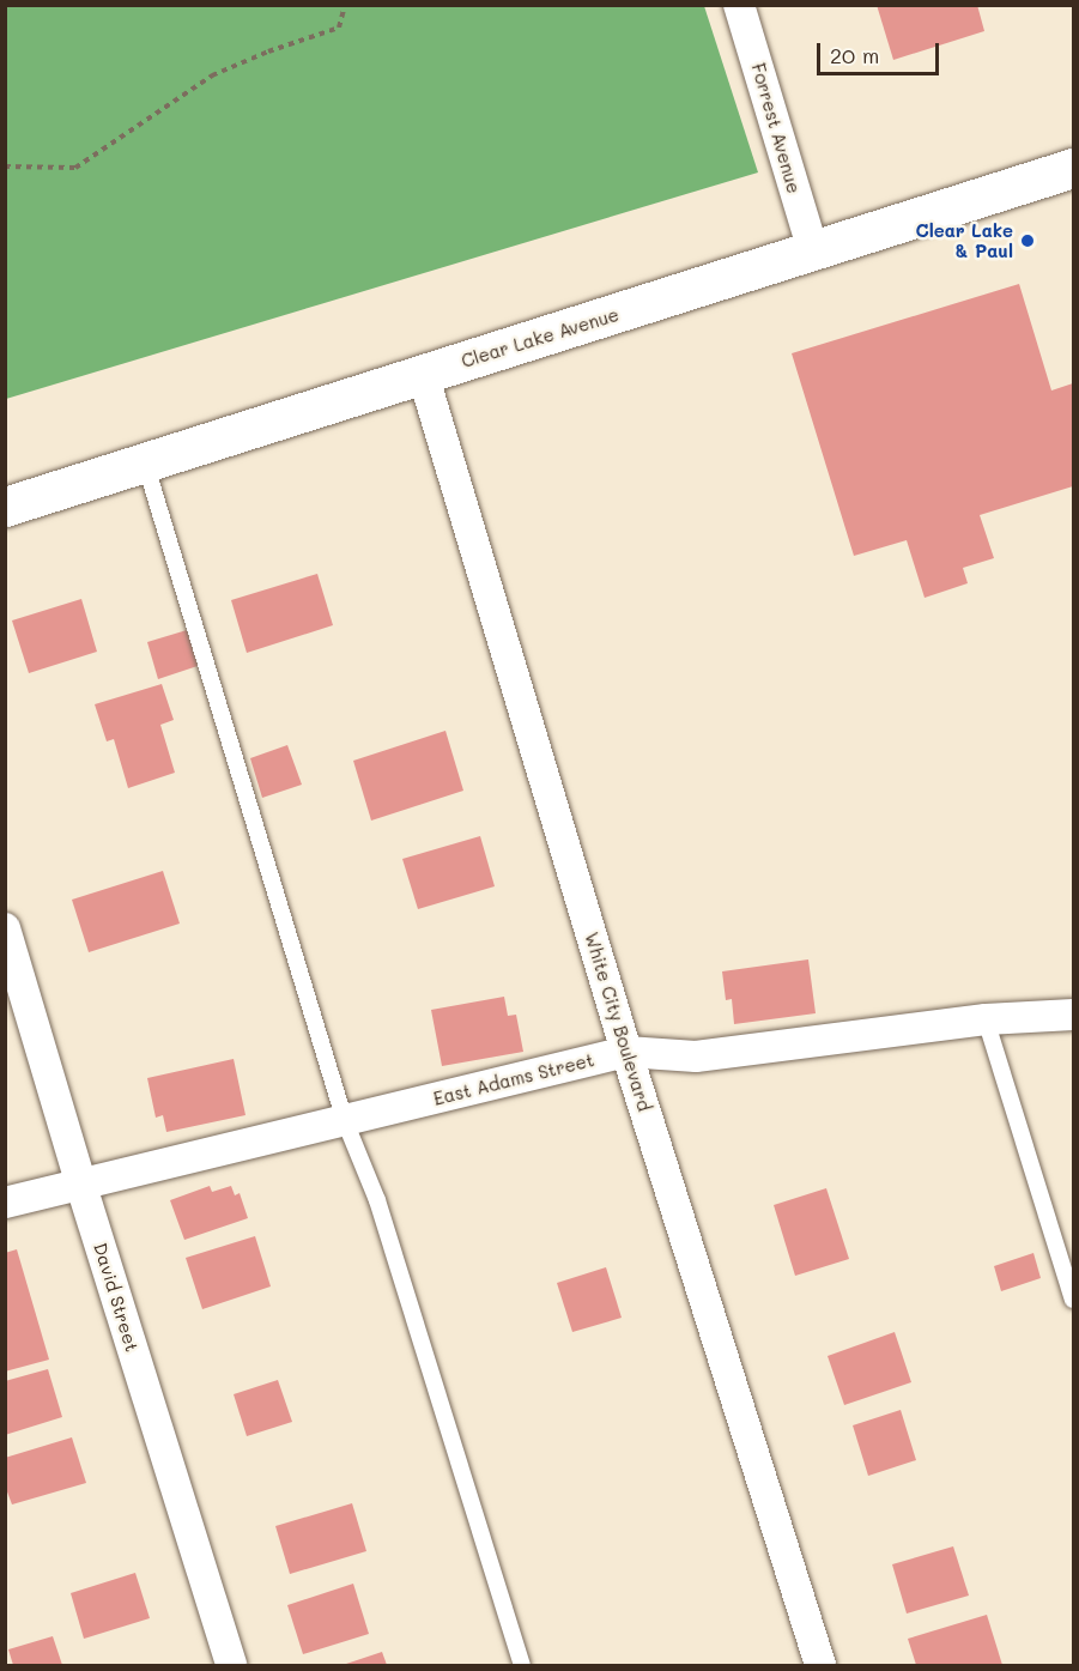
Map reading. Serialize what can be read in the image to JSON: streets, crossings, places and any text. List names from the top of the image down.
{
  "streets": {
    "main road": ["Clear Lake Avenue"],
    "street": [
      "Forrest Avenue",
      "White City Boulevard",
      "East Adams Street",
      "David Street"
    ]
  },
  "crossings": [
    ["Forrest Avenue", "Clear Lake Avenue"],
    ["Clear Lake Avenue", "White City Boulevard"],
    ["White City Boulevard", "East Adams Street"],
    ["East Adams Street", "David Street"]
  ],
  "places": ["Clear Lake & Paul"],
  "scale_bar": "20 m"
}
